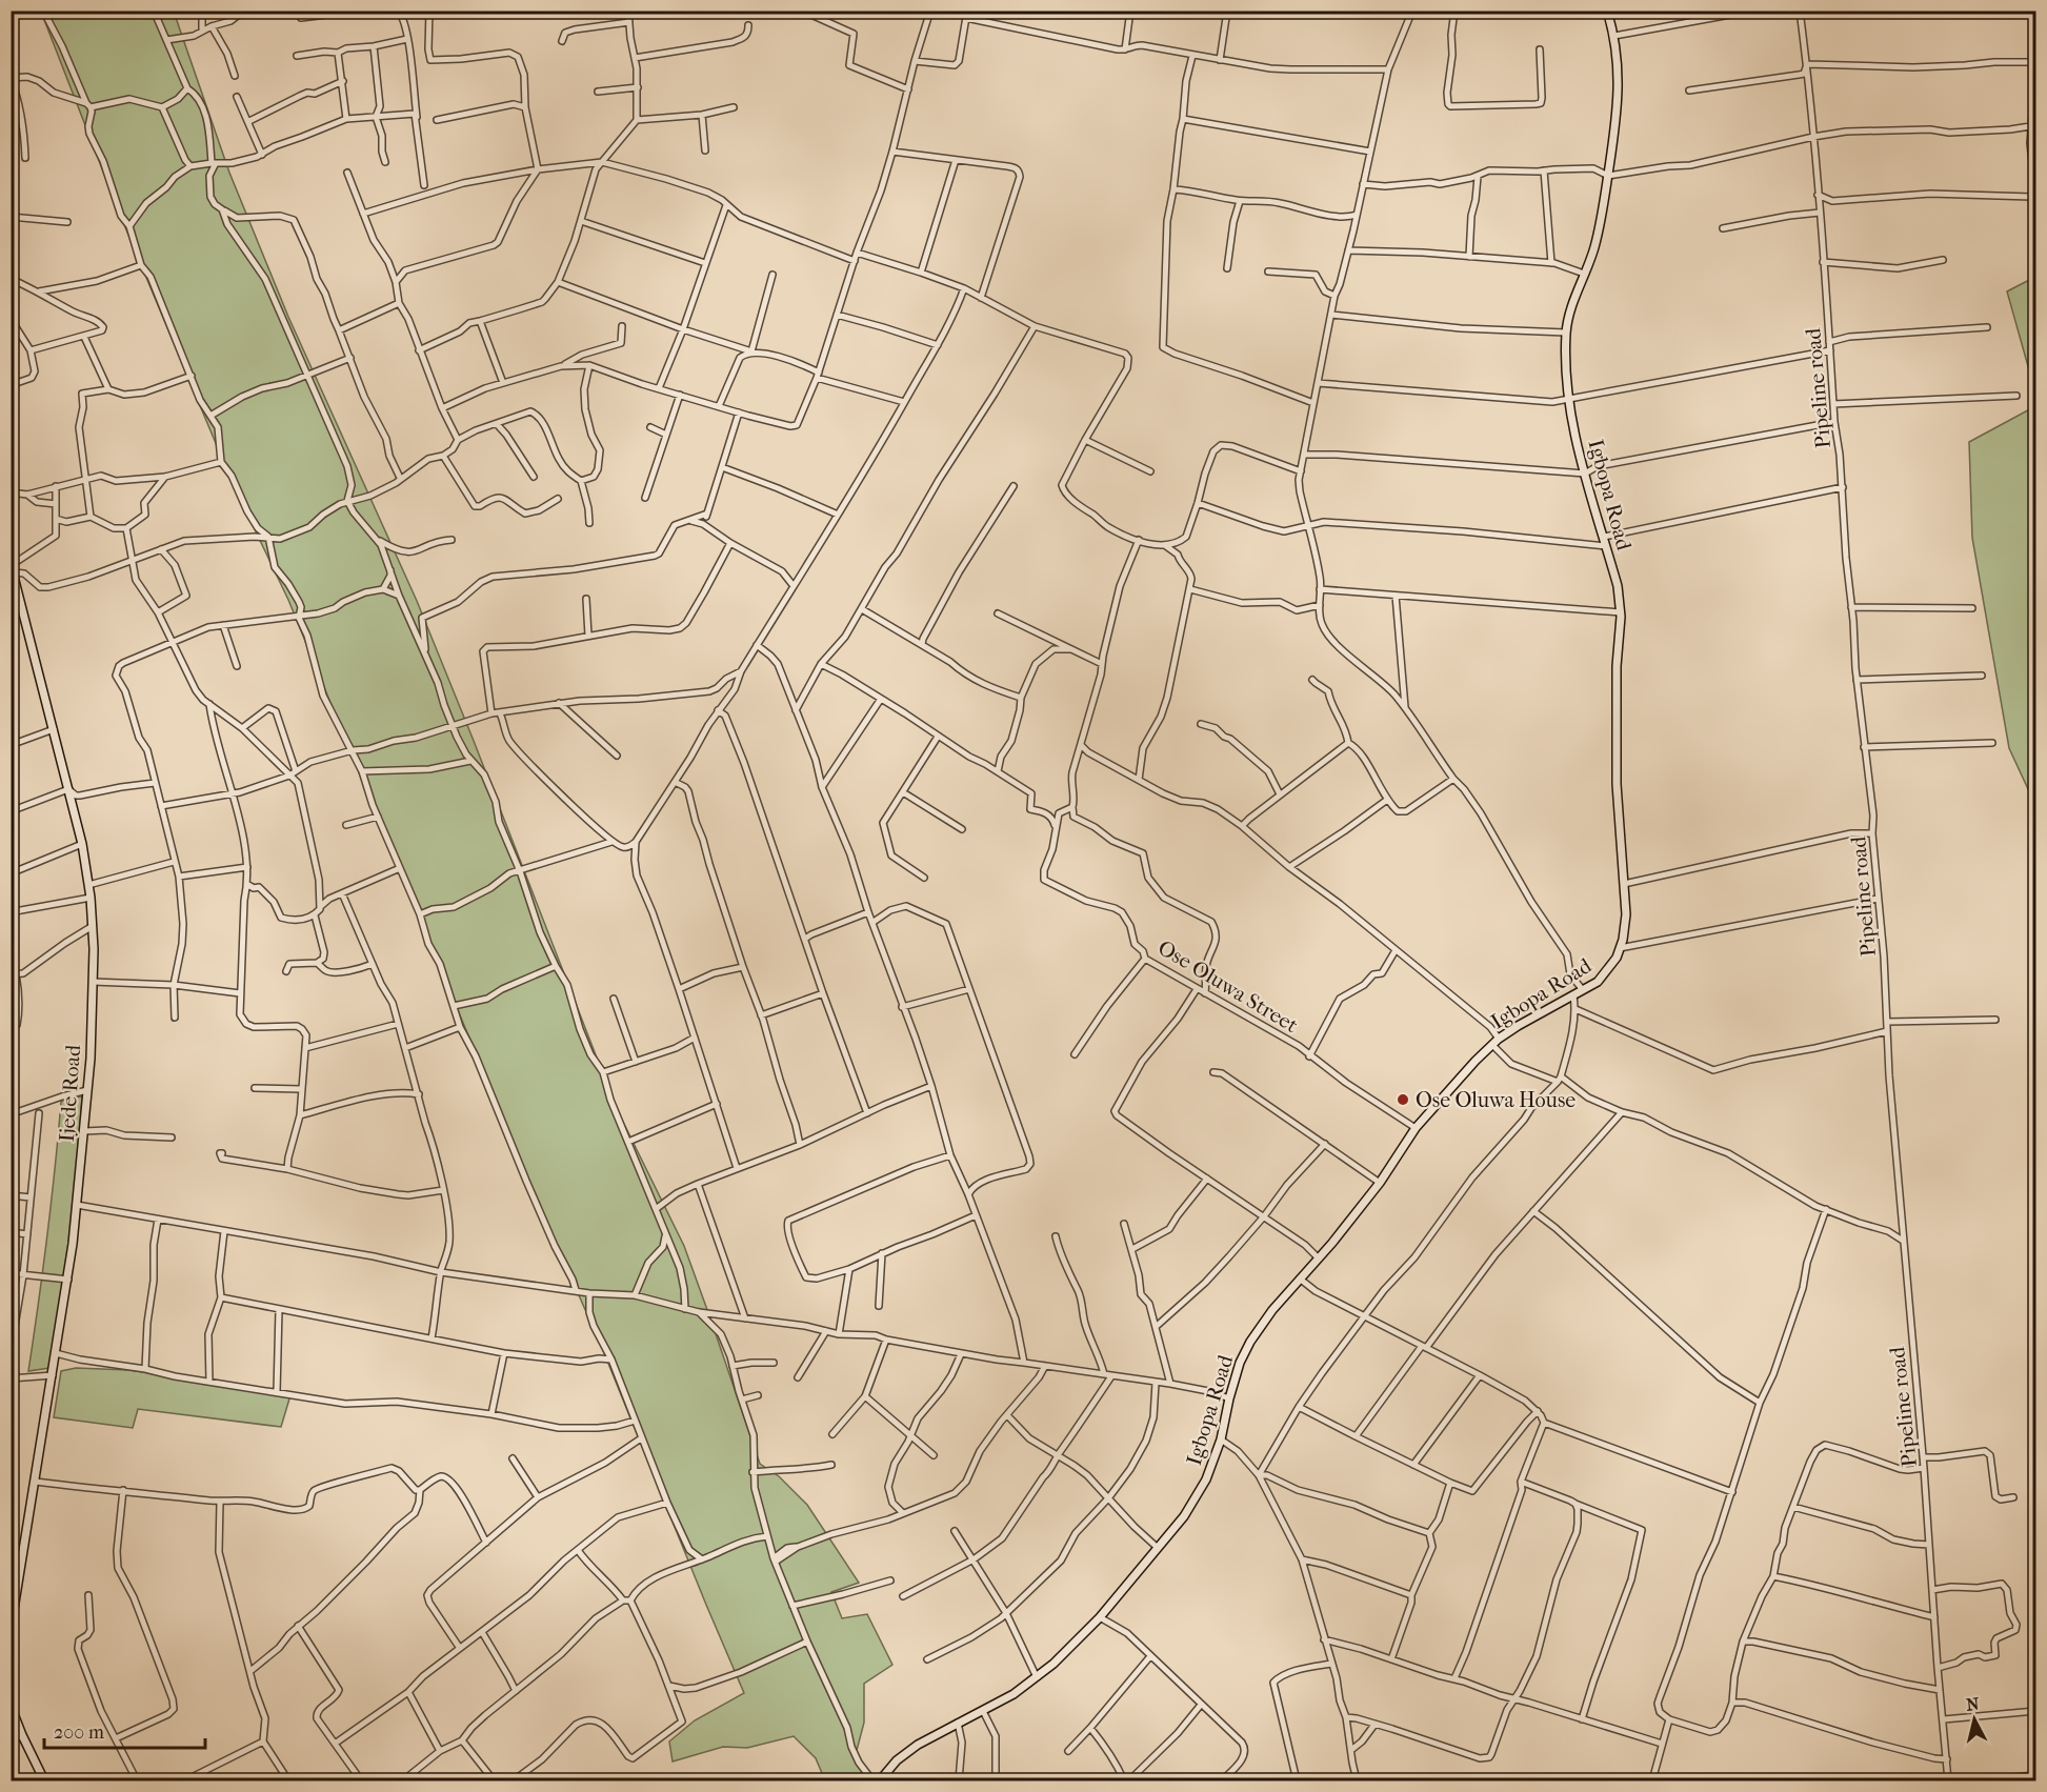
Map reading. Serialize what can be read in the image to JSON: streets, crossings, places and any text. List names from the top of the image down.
{
  "streets": {
    "street": [
      "Pipeline road",
      "Igbopa Road",
      "Ose Oluwa Street",
      "Ijede Road"
    ]
  },
  "crossings": [
    ["Igbopa Road", "Ose Oluwa Street"]
  ],
  "places": ["Ose Oluwa House"],
  "scale_bar": "200 m",
  "north": "top"
}
